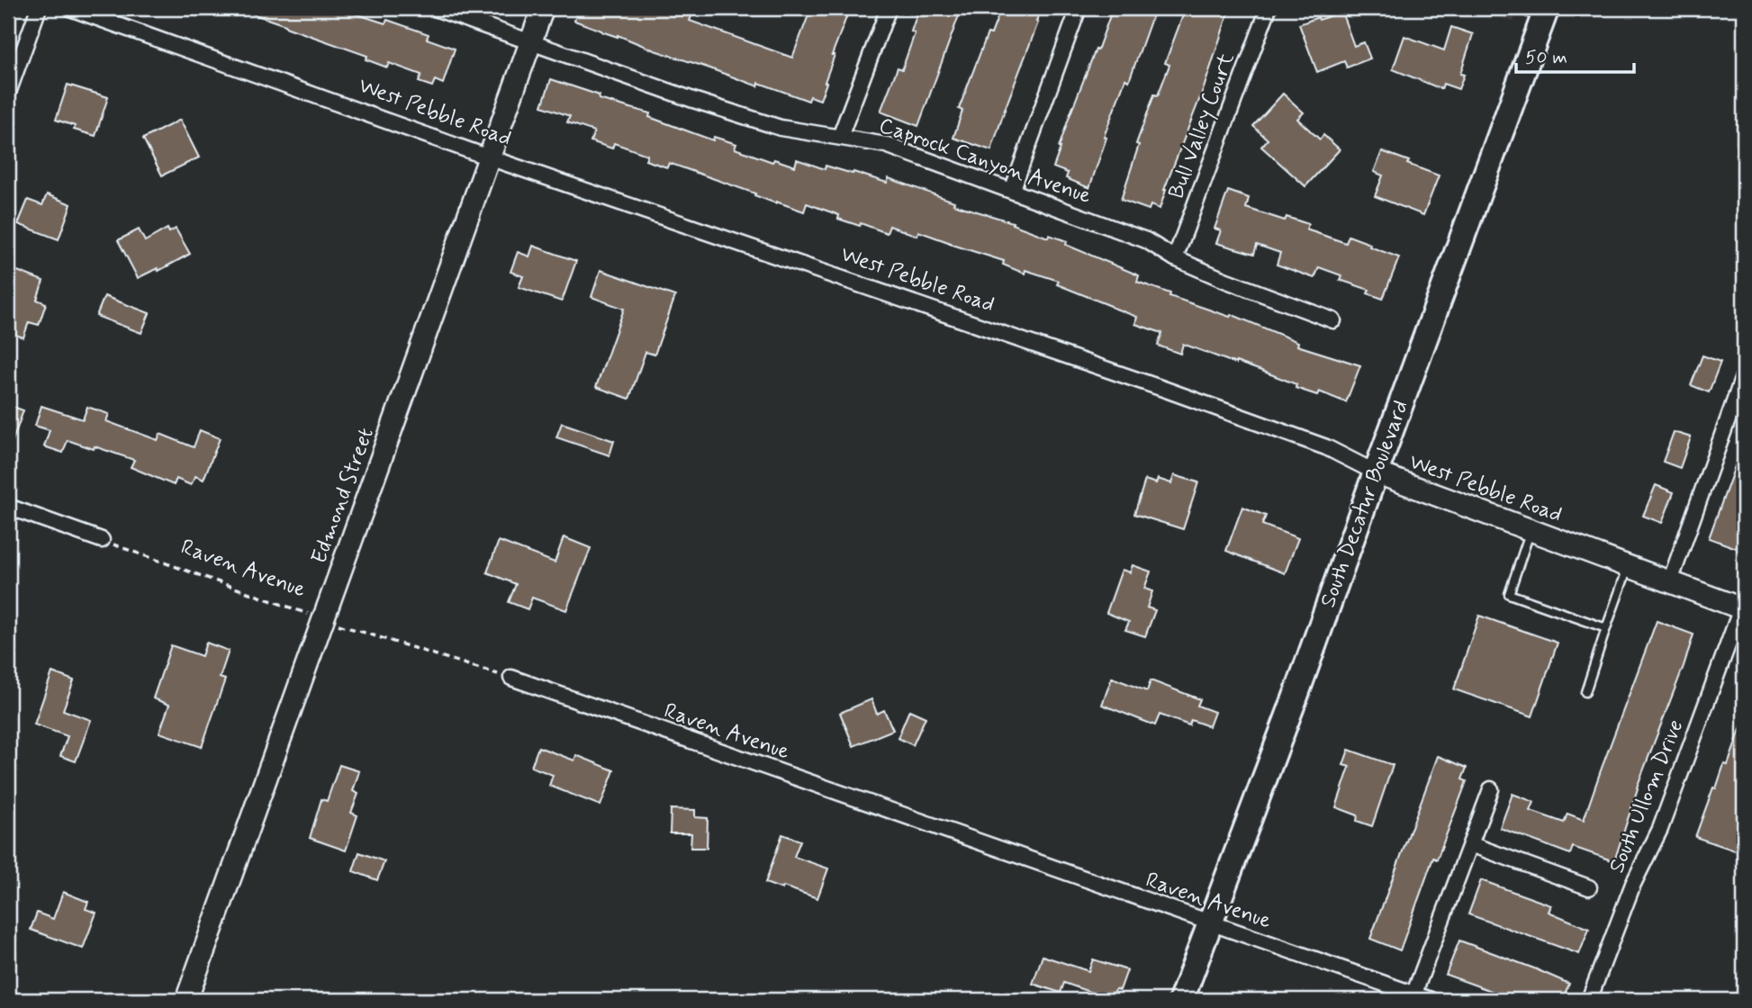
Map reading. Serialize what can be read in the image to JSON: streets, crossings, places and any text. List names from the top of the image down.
{
  "streets": {
    "main road": ["South Decatur Boulevard"],
    "street": [
      "West Pebble Road",
      "Bull Valley Court",
      "Caprock Canyon Avenue",
      "Edmond Street",
      "Raven Avenue",
      "South Ullom Drive"
    ]
  },
  "crossings": [
    ["West Pebble Road", "Edmond Street"],
    ["West Pebble Road", "South Decatur Boulevard"],
    ["West Pebble Road", "South Ullom Drive"],
    ["Bull Valley Court", "Caprock Canyon Avenue"],
    ["Caprock Canyon Avenue", "Edmond Street"],
    ["Edmond Street", "Raven Avenue"],
    ["South Decatur Boulevard", "Raven Avenue"]
  ],
  "scale_bar": "50 m"
}
